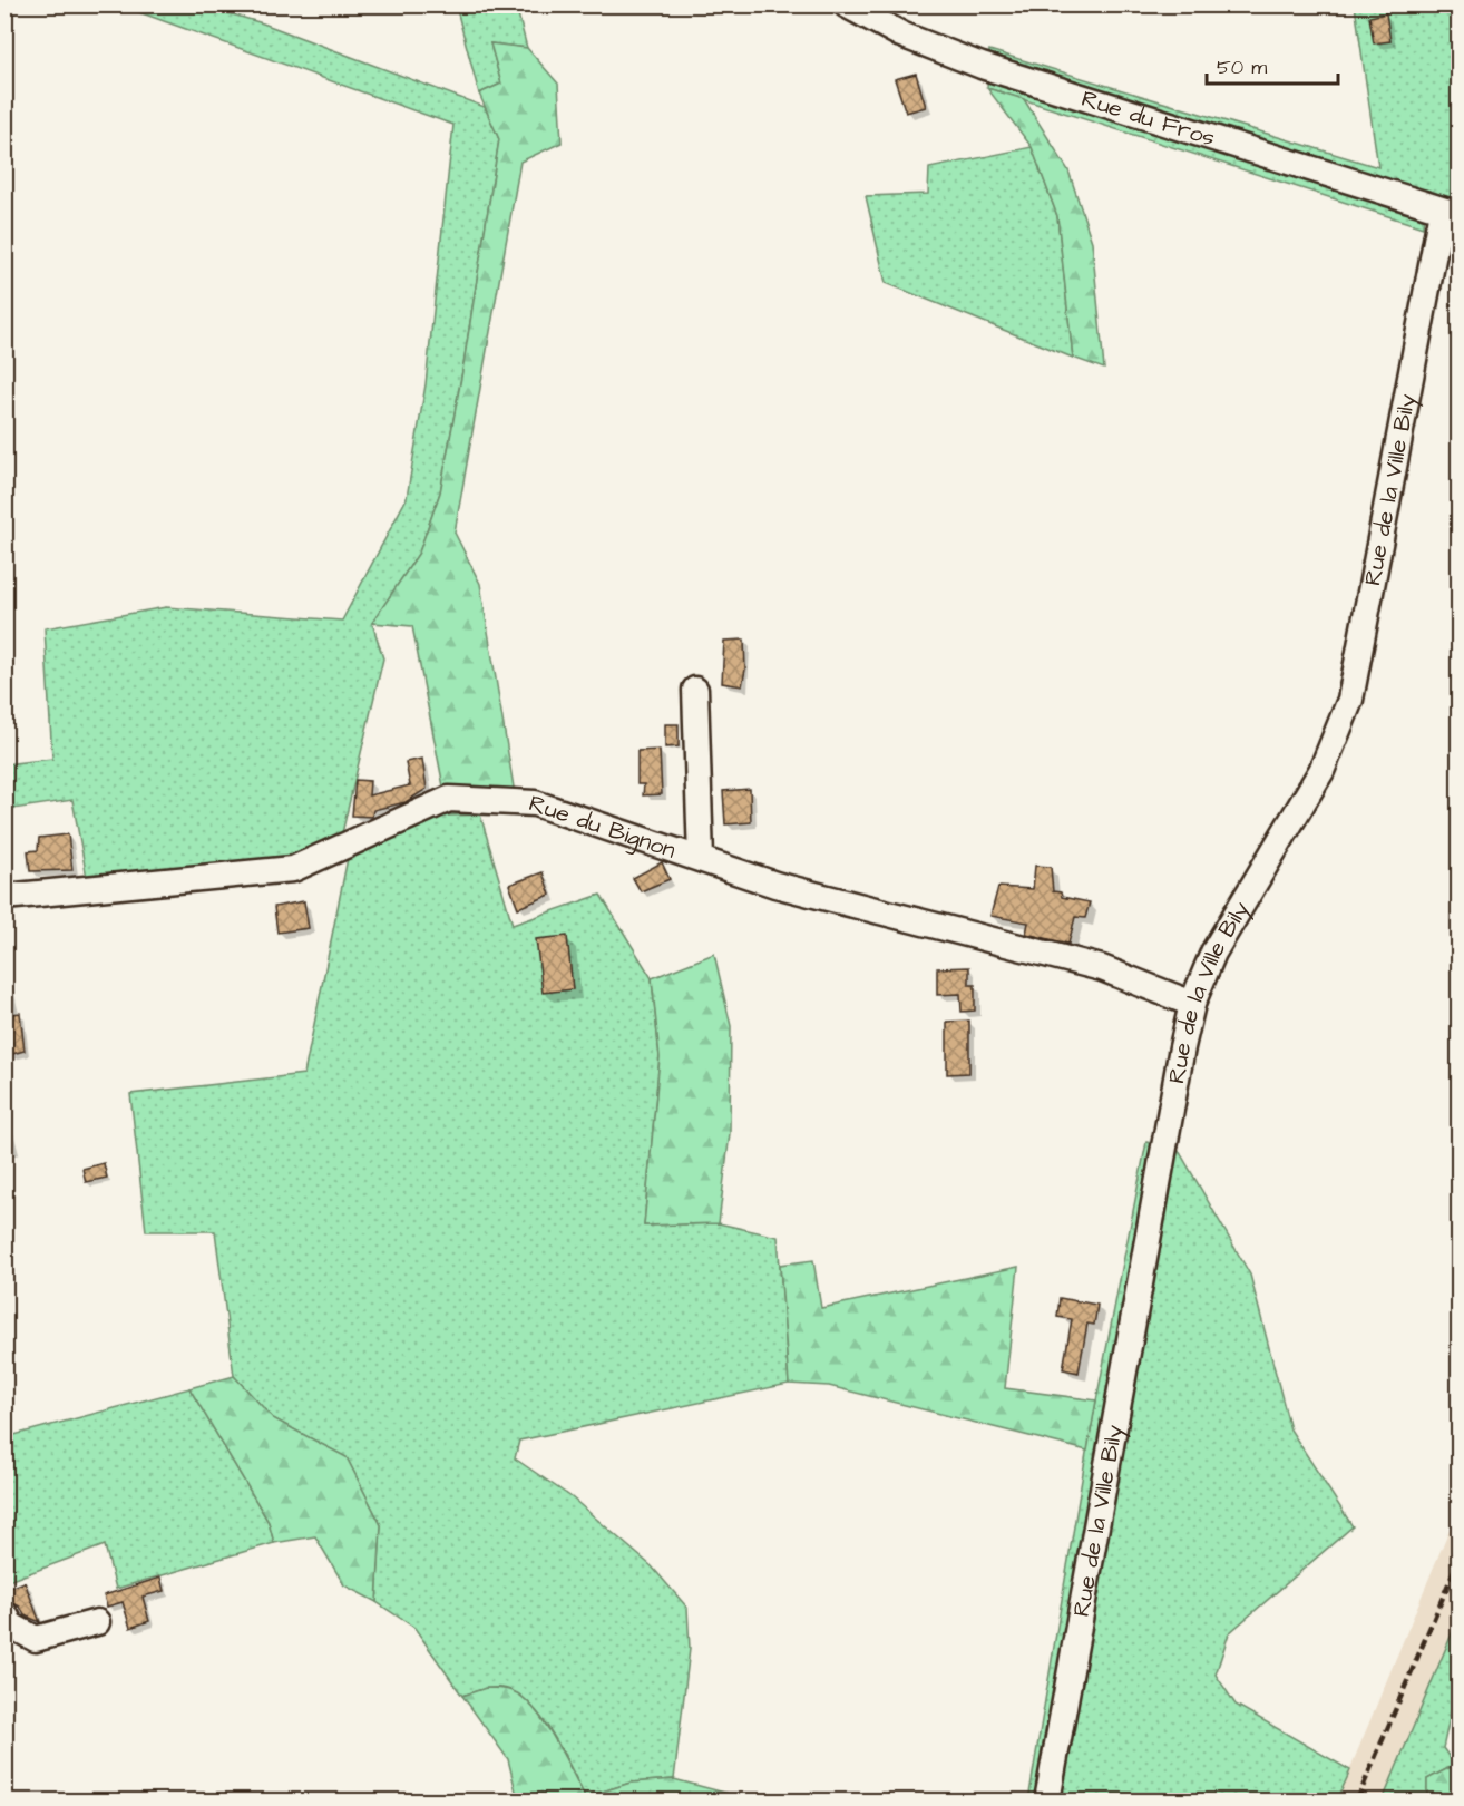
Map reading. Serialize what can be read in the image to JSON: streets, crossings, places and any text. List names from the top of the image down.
{
  "streets": {
    "street": ["Rue du Fros", "Rue de la Ville Bily", "Rue du Bignon"]
  },
  "crossings": [
    ["Rue du Fros", "Rue de la Ville Bily"],
    ["Rue de la Ville Bily", "Rue du Bignon"]
  ],
  "scale_bar": "50 m"
}
